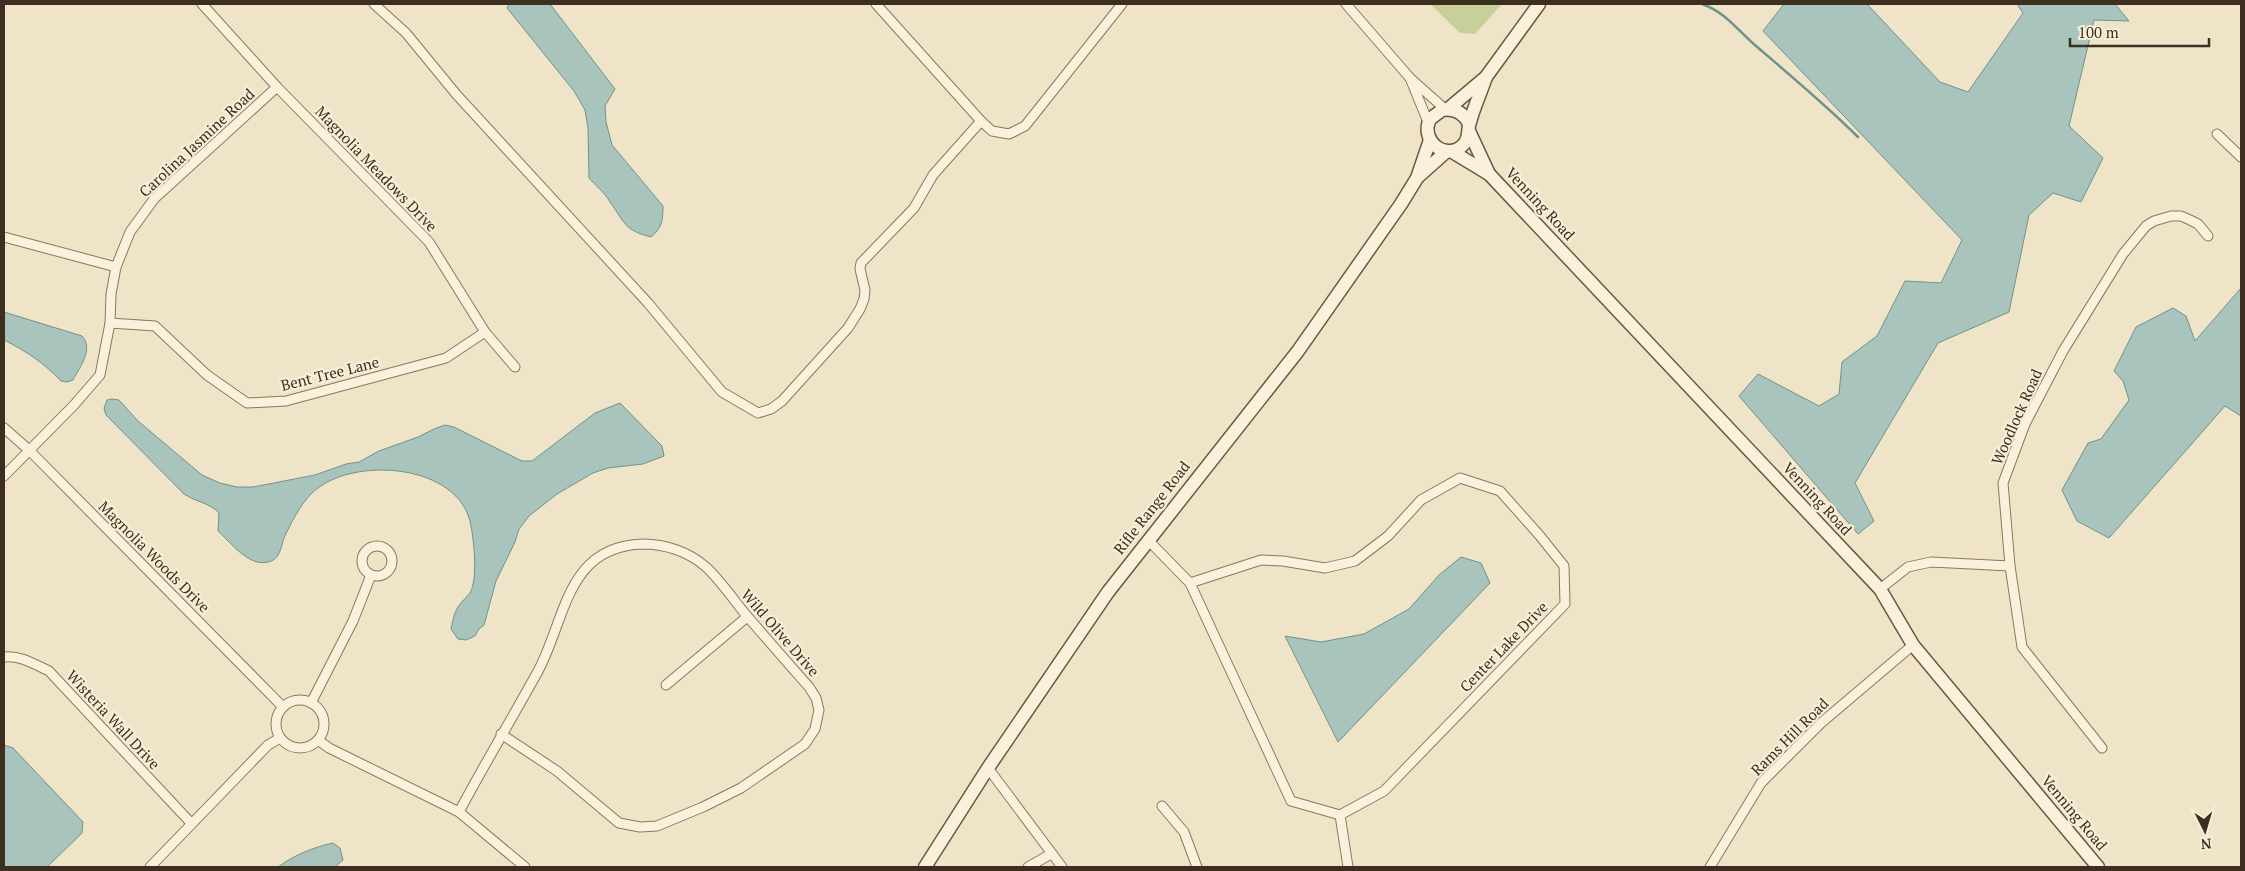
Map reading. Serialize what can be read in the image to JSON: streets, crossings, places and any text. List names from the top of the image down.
{
  "streets": {
    "main road": ["Venning Road", "Rifle Range Road"],
    "street": [
      "Carolina Jasmine Road",
      "Magnolia Meadows Drive",
      "Bent Tree Lane",
      "Woodlock Road",
      "Magnolia Woods Drive",
      "Wild Olive Drive",
      "Center Lake Drive",
      "Wisteria Wall Drive",
      "Rams Hill Road"
    ]
  },
  "crossings": [
    ["Carolina Jasmine Road", "Magnolia Meadows Drive"],
    ["Carolina Jasmine Road", "Bent Tree Lane"],
    ["Carolina Jasmine Road", "Magnolia Woods Drive"],
    ["Magnolia Meadows Drive", "Bent Tree Lane"],
    ["Venning Road", "Rifle Range Road"],
    ["Venning Road", "Rams Hill Road"]
  ],
  "scale_bar": "100 m",
  "north": "bottom"
}
